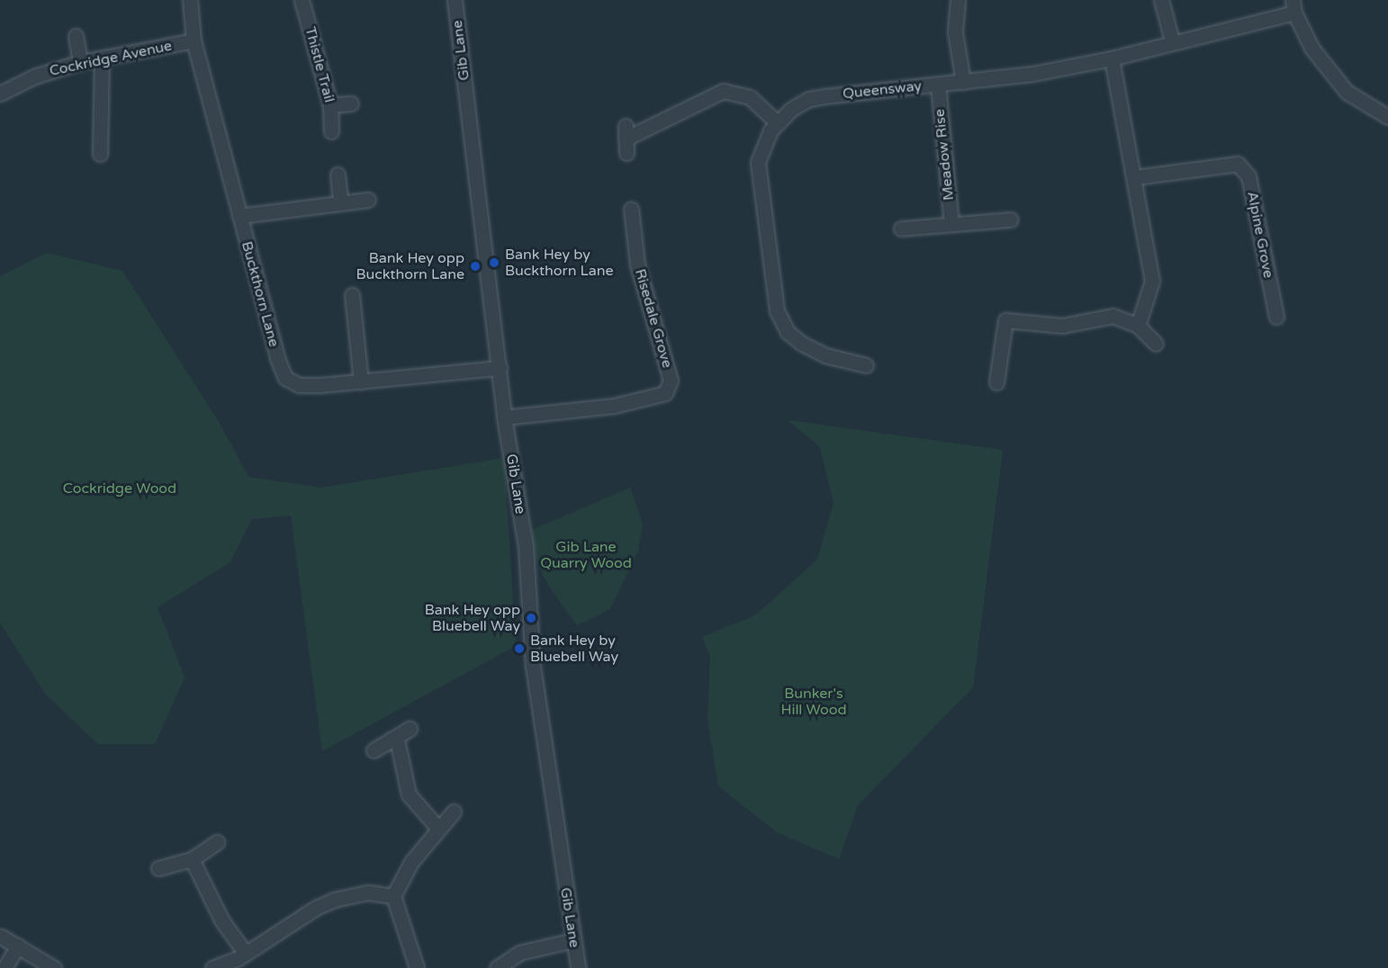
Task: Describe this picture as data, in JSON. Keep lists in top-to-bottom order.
{
  "streets": {
    "street": [
      "Gib Lane",
      "Cockridge Avenue",
      "Thistle Trail",
      "Queensway",
      "Meadow Rise",
      "Alpine Grove",
      "Buckthorn Lane",
      "Risedale Grove"
    ]
  },
  "crossings": [
    ["Gib Lane", "Buckthorn Lane"],
    ["Gib Lane", "Risedale Grove"],
    ["Cockridge Avenue", "Buckthorn Lane"],
    ["Queensway", "Meadow Rise"]
  ],
  "parks": ["Cockridge Wood", "Gib Lane Quarry Wood", "Bunker's Hill Wood"],
  "places": [
    "Bank Hey by Buckthorn Lane",
    "Bank Hey opp Buckthorn Lane",
    "Bank Hey opp Bluebell Way",
    "Bank Hey by Bluebell Way"
  ]
}
